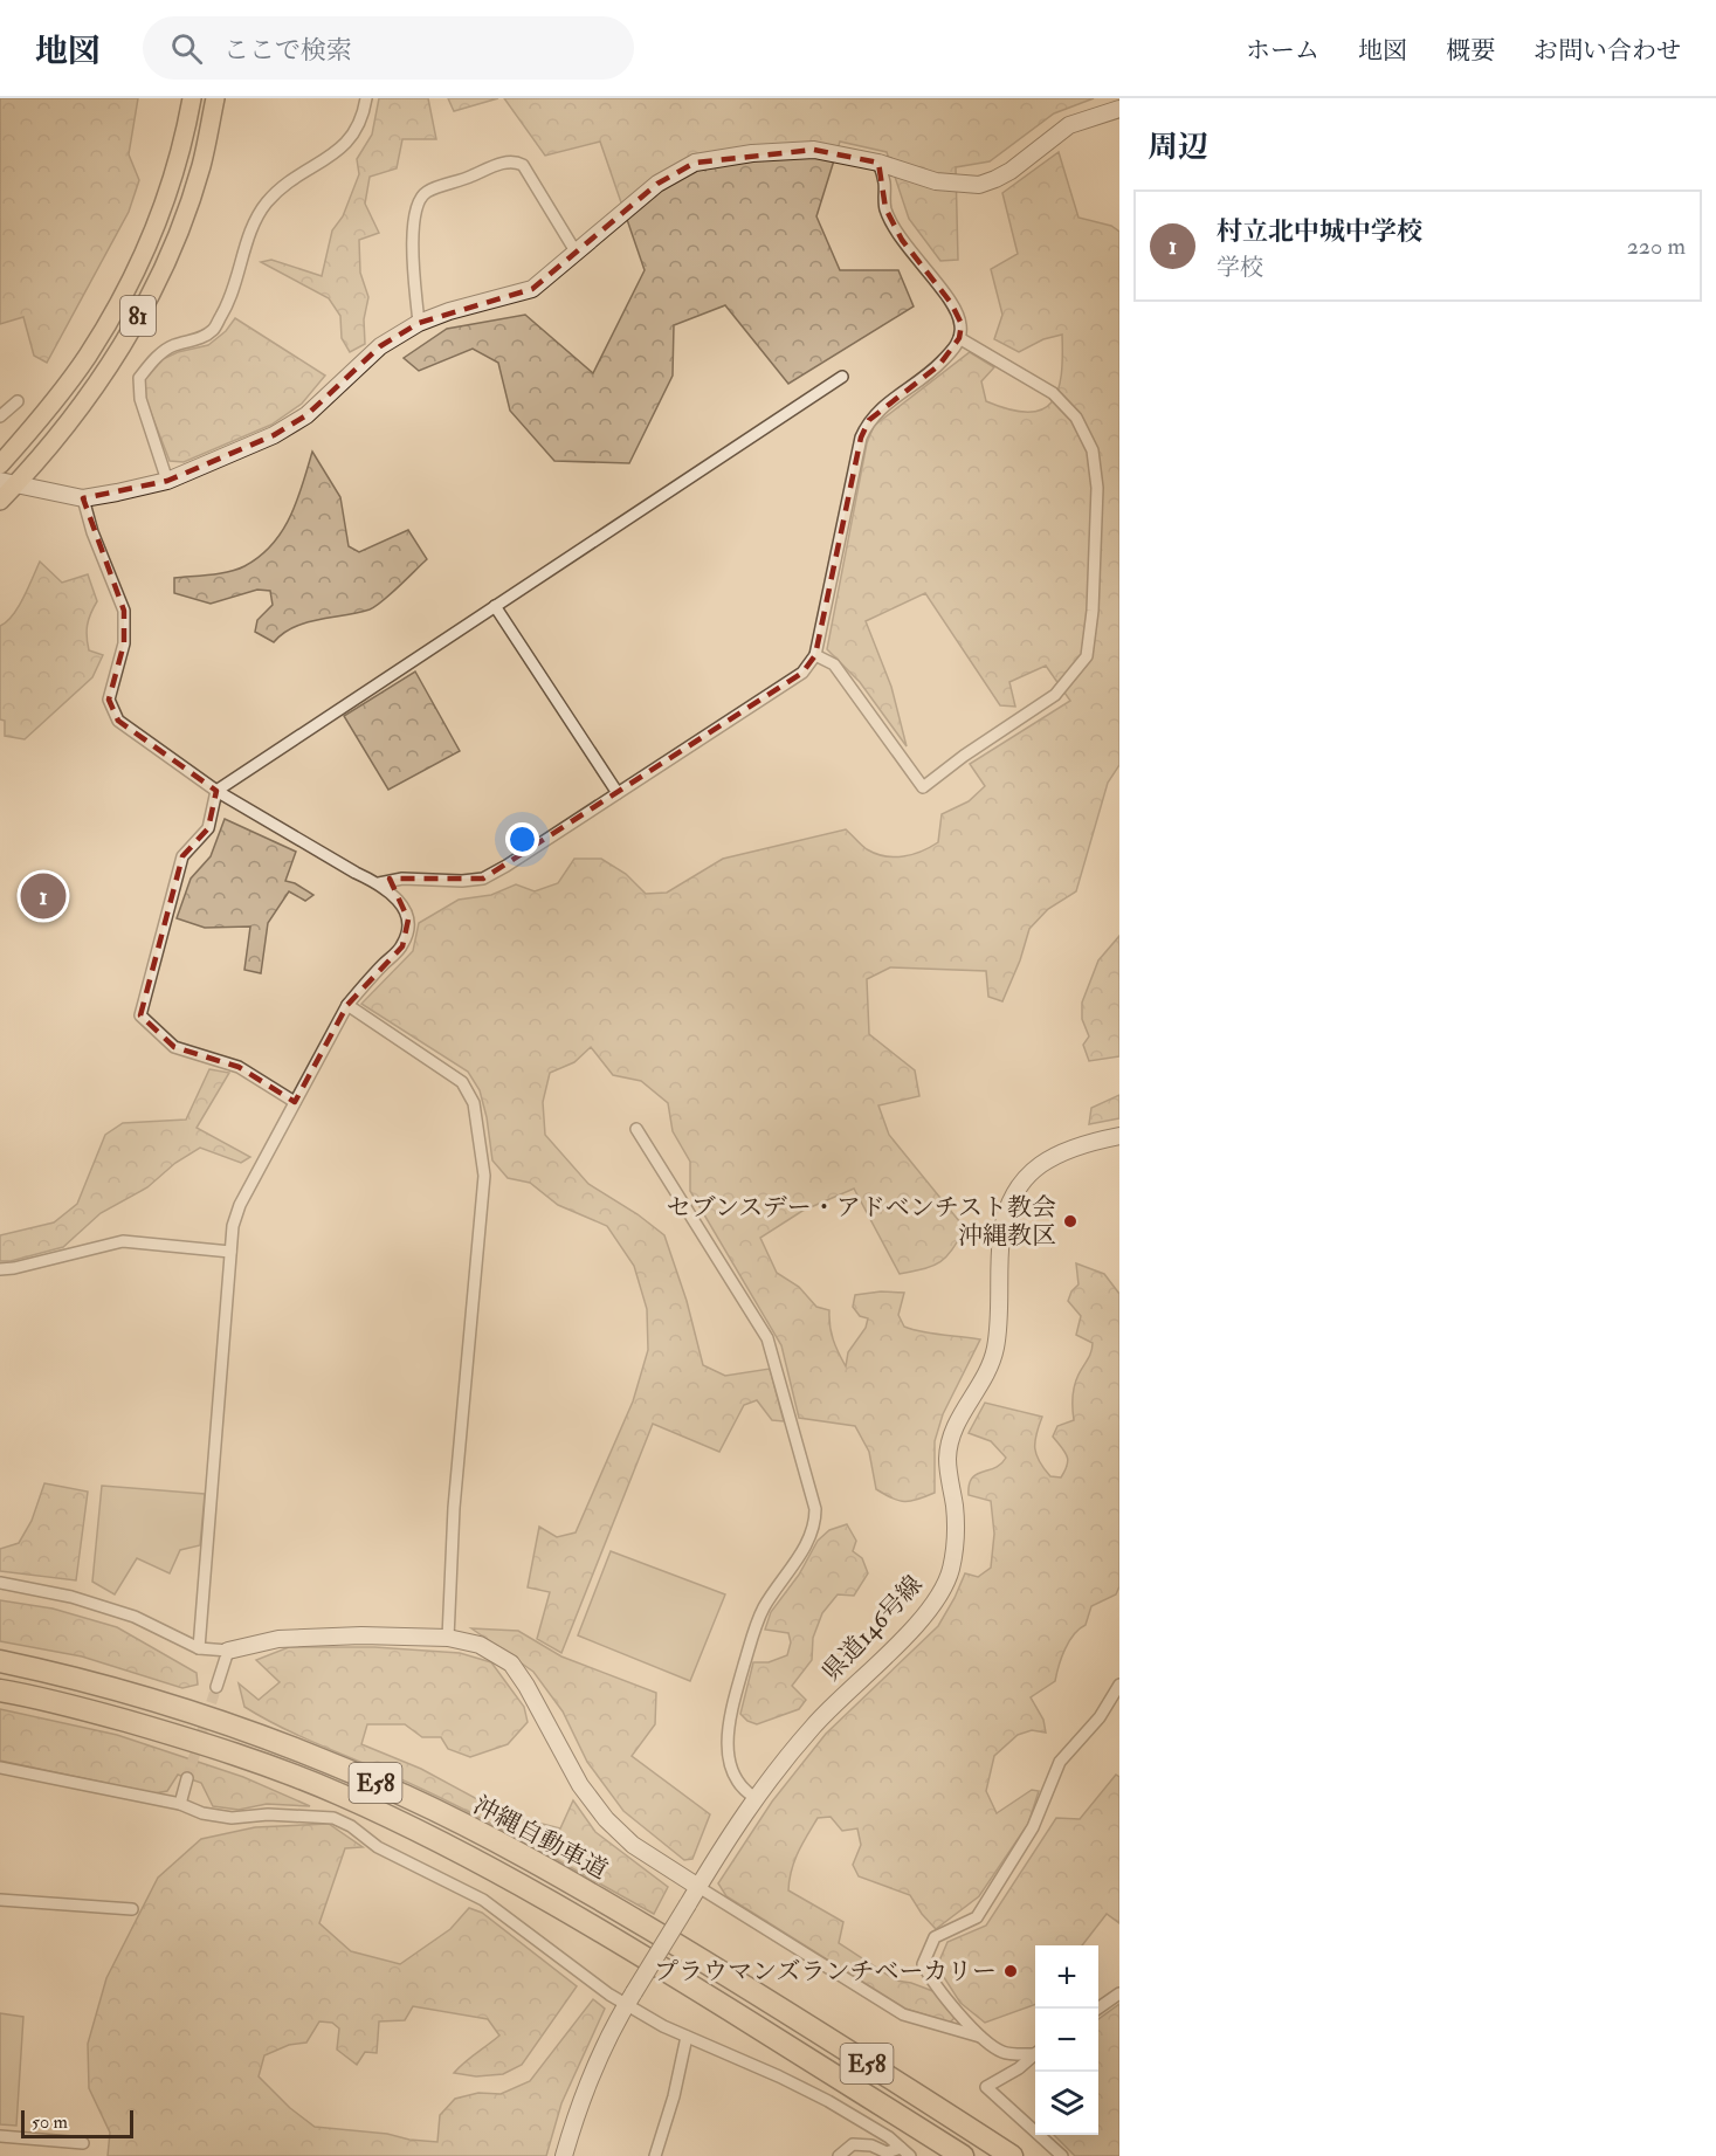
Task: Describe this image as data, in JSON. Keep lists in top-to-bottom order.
{
  "streets": {
    "highway": ["E58", "沖縄自動車道"],
    "main road": ["81"],
    "street": ["県道146号線"]
  },
  "places": ["セブンスデー・アドベンチスト教会 沖縄教区", "プラウマンズランチベーカリー"],
  "scale_bar": "50 m",
  "page": {
    "header": "地図",
    "search": "ここで検索",
    "nav": [
      "ホーム",
      "地図",
      "概要",
      "お問い合わせ"
    ],
    "heading": "周辺",
    "list": [
      {
        "mark": "1",
        "name": "村立北中城中学校",
        "note": "学校",
        "value": "220 m"
      }
    ],
    "pins": "1",
    "map_buttons": ["+", "−"],
    "scale": "50 m"
  }
}
